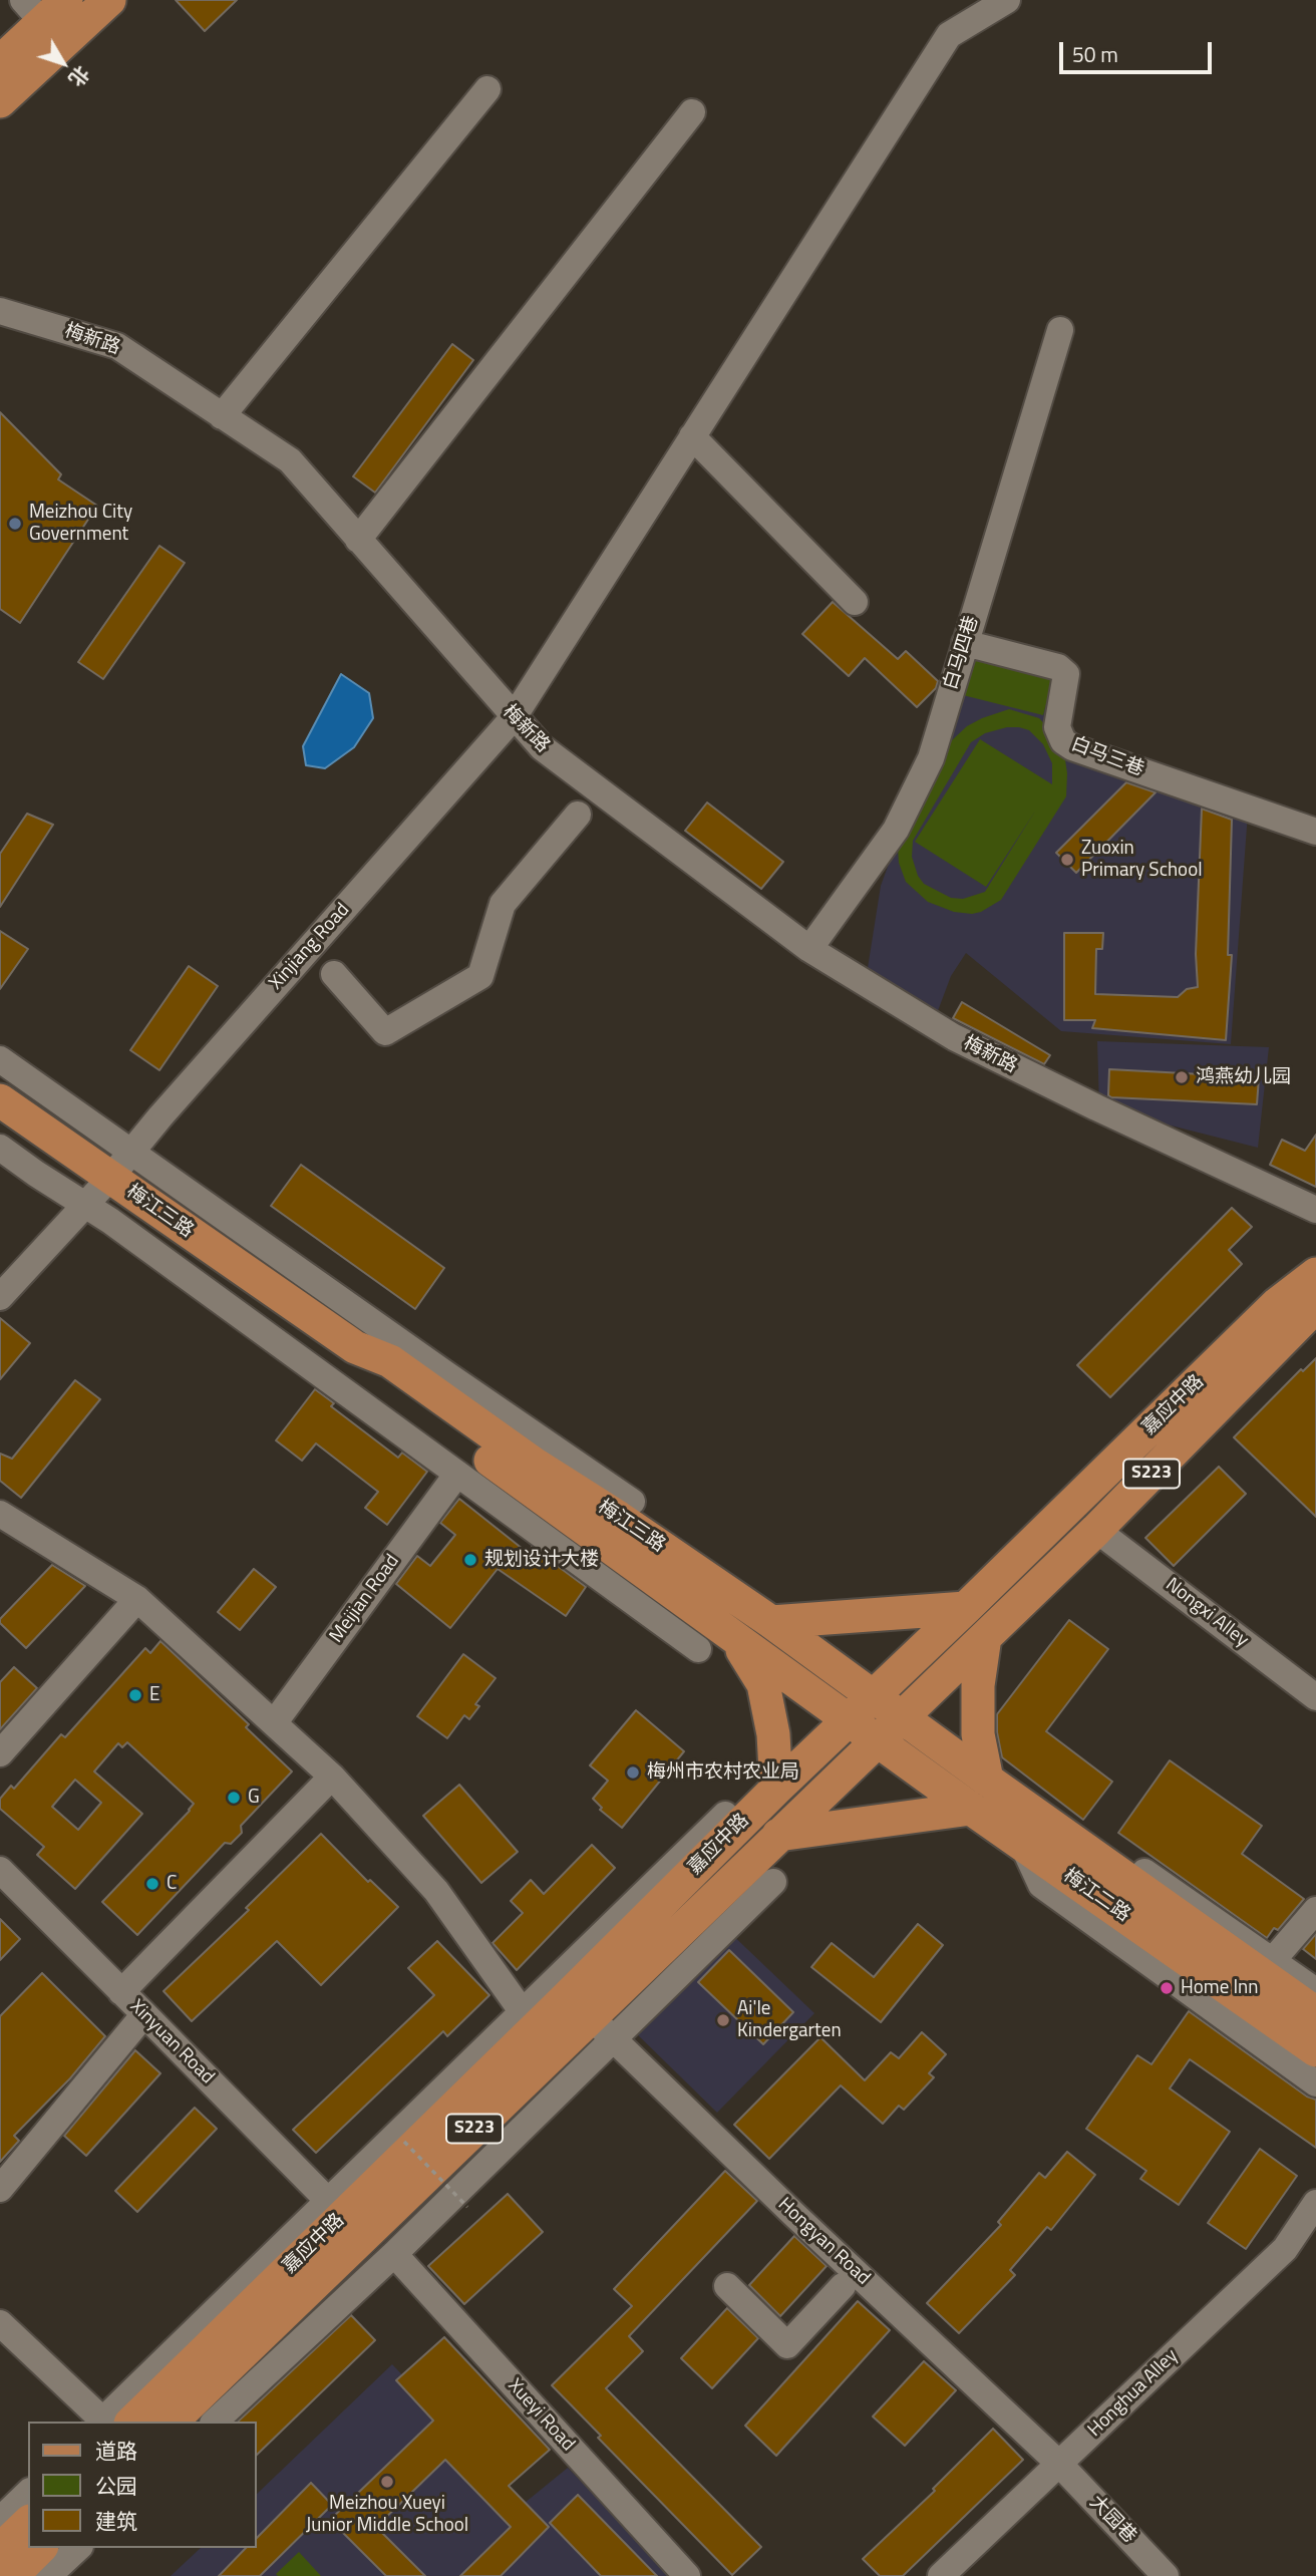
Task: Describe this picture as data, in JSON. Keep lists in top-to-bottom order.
{
  "streets": {
    "main road": [
      "梅江三路",
      "嘉应中路",
      "S223",
      "梅江二路"
    ],
    "street": [
      "梅新路",
      "白马四巷",
      "白马三巷",
      "Xinjiang Road",
      "Meijian Road",
      "Nongxi Alley",
      "Xinyuan Road",
      "Hongyan Road",
      "Honghua Alley",
      "Xueyi Road",
      "大园巷"
    ]
  },
  "crossings": [
    ["梅新路", "白马四巷"],
    ["梅新路", "Xinjiang Road"],
    ["白马四巷", "白马三巷"],
    ["Xinjiang Road", "梅江三路"],
    ["梅江三路", "嘉应中路"],
    ["梅江三路", "梅江二路"],
    ["嘉应中路", "Nongxi Alley"],
    ["嘉应中路", "梅江二路"],
    ["嘉应中路", "Xinyuan Road"],
    ["嘉应中路", "Hongyan Road"],
    ["Hongyan Road", "Honghua Alley"],
    ["Hongyan Road", "大园巷"],
    ["Honghua Alley", "大园巷"]
  ],
  "places": [
    "Meizhou City Government",
    "Zuoxin Primary School",
    "鸿燕幼儿园",
    "规划设计大楼",
    "E",
    "梅州市农村农业局",
    "G",
    "C",
    "Home Inn",
    "Ai'le Kindergarten",
    "Meizhou Xueyi Junior Middle School"
  ],
  "legend": ["道路", "公园", "建筑"],
  "scale_bar": "50 m",
  "north": "bottom right"
}
